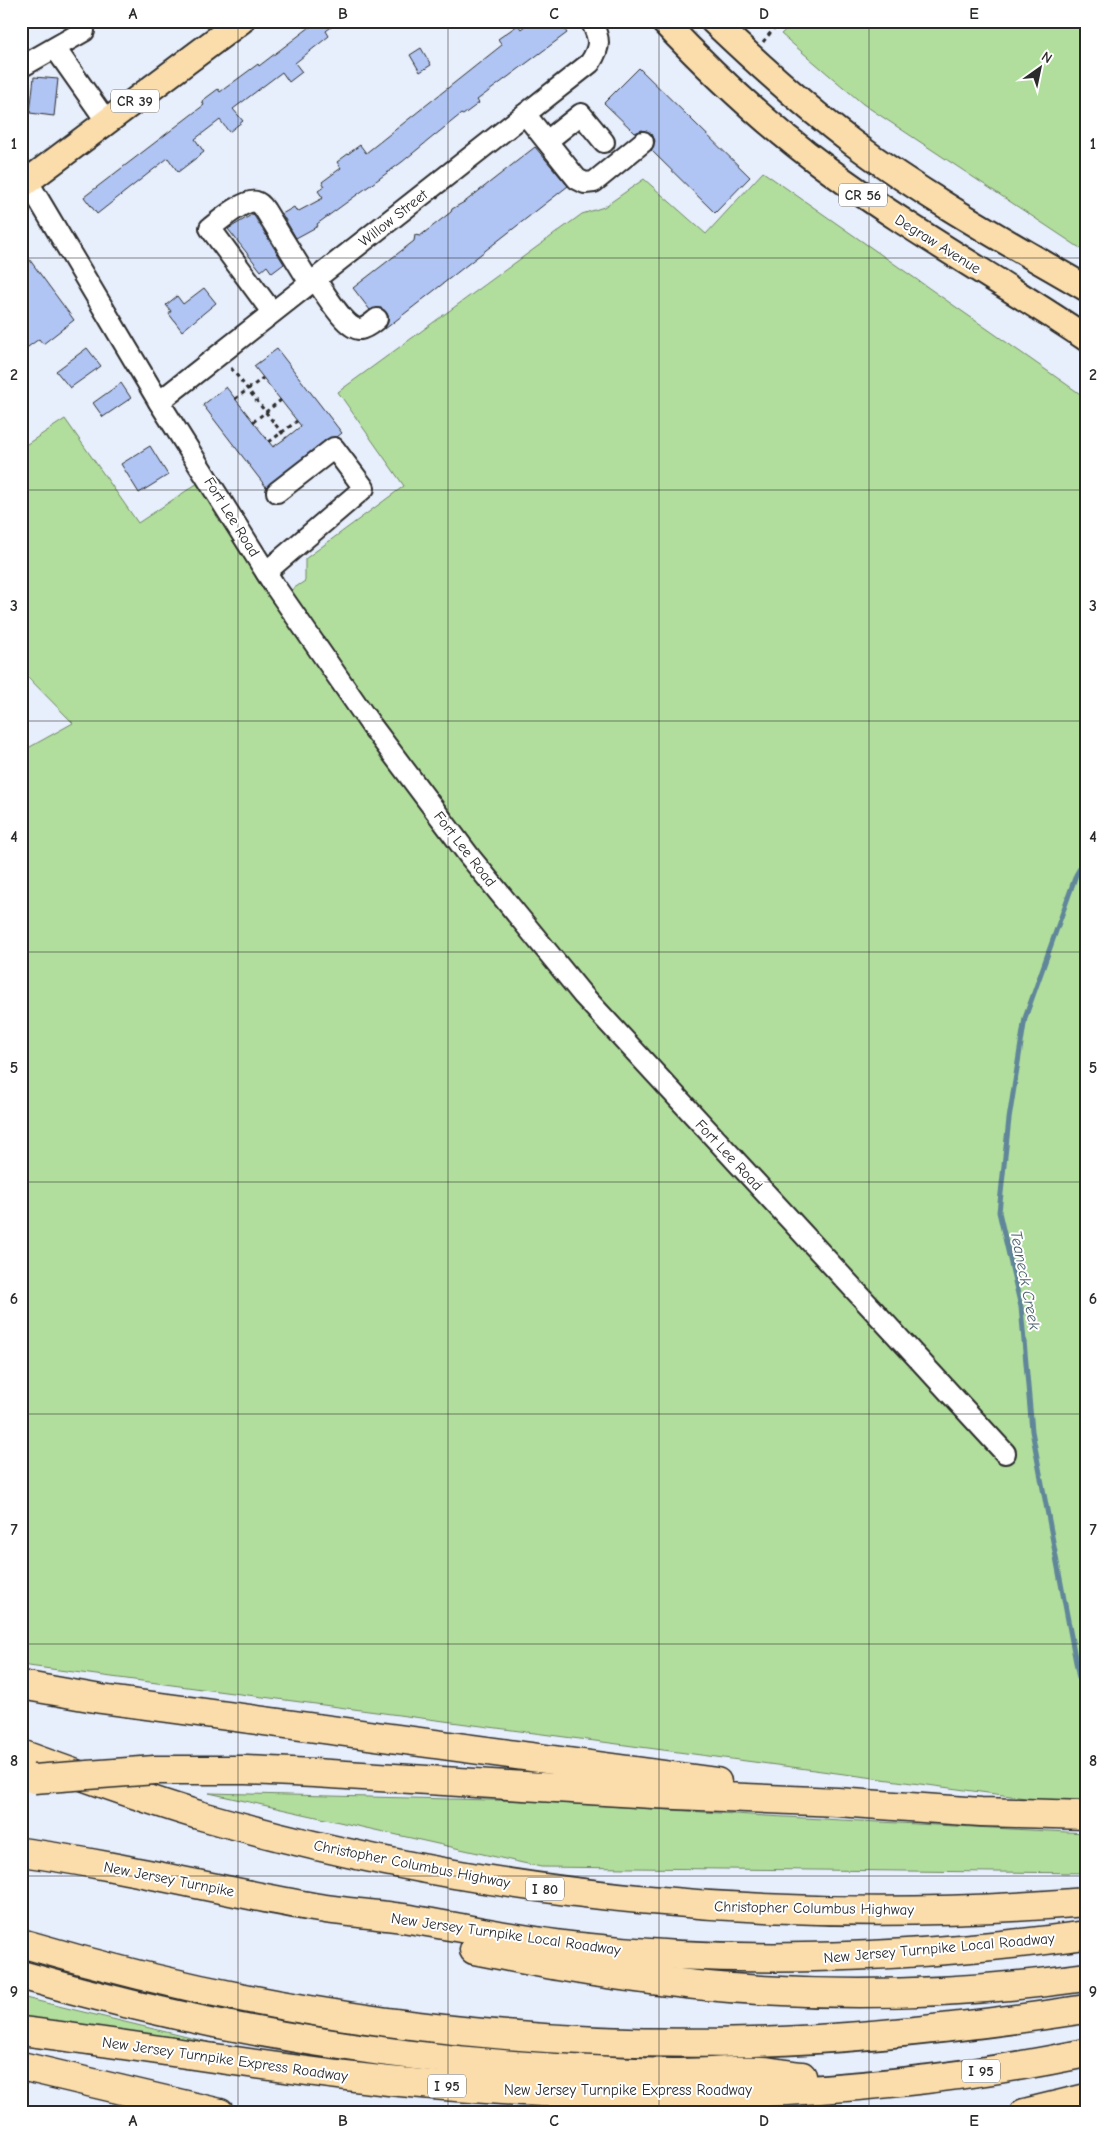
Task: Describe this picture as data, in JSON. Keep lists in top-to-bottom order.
{
  "streets": {
    "highway": [
      "Christopher Columbus Highway",
      "New Jersey Turnpike",
      "I 80",
      "New Jersey Turnpike Local Roadway",
      "New Jersey Turnpike Express Roadway",
      "I 95"
    ],
    "main road": ["CR 39", "CR 56", "Degraw Avenue"],
    "street": ["Willow Street", "Fort Lee Road"]
  },
  "crossings": [
    ["CR 39", "Fort Lee Road"],
    ["Willow Street", "Fort Lee Road"],
    ["New Jersey Turnpike", "New Jersey Turnpike Local Roadway"]
  ],
  "water": ["Teaneck Creek"],
  "north": "top right",
  "grid": {
    "columns": [
      "A",
      "B",
      "C",
      "D",
      "E"
    ],
    "rows": [
      "1",
      "2",
      "3",
      "4",
      "5",
      "6",
      "7",
      "8",
      "9"
    ]
  }
}
